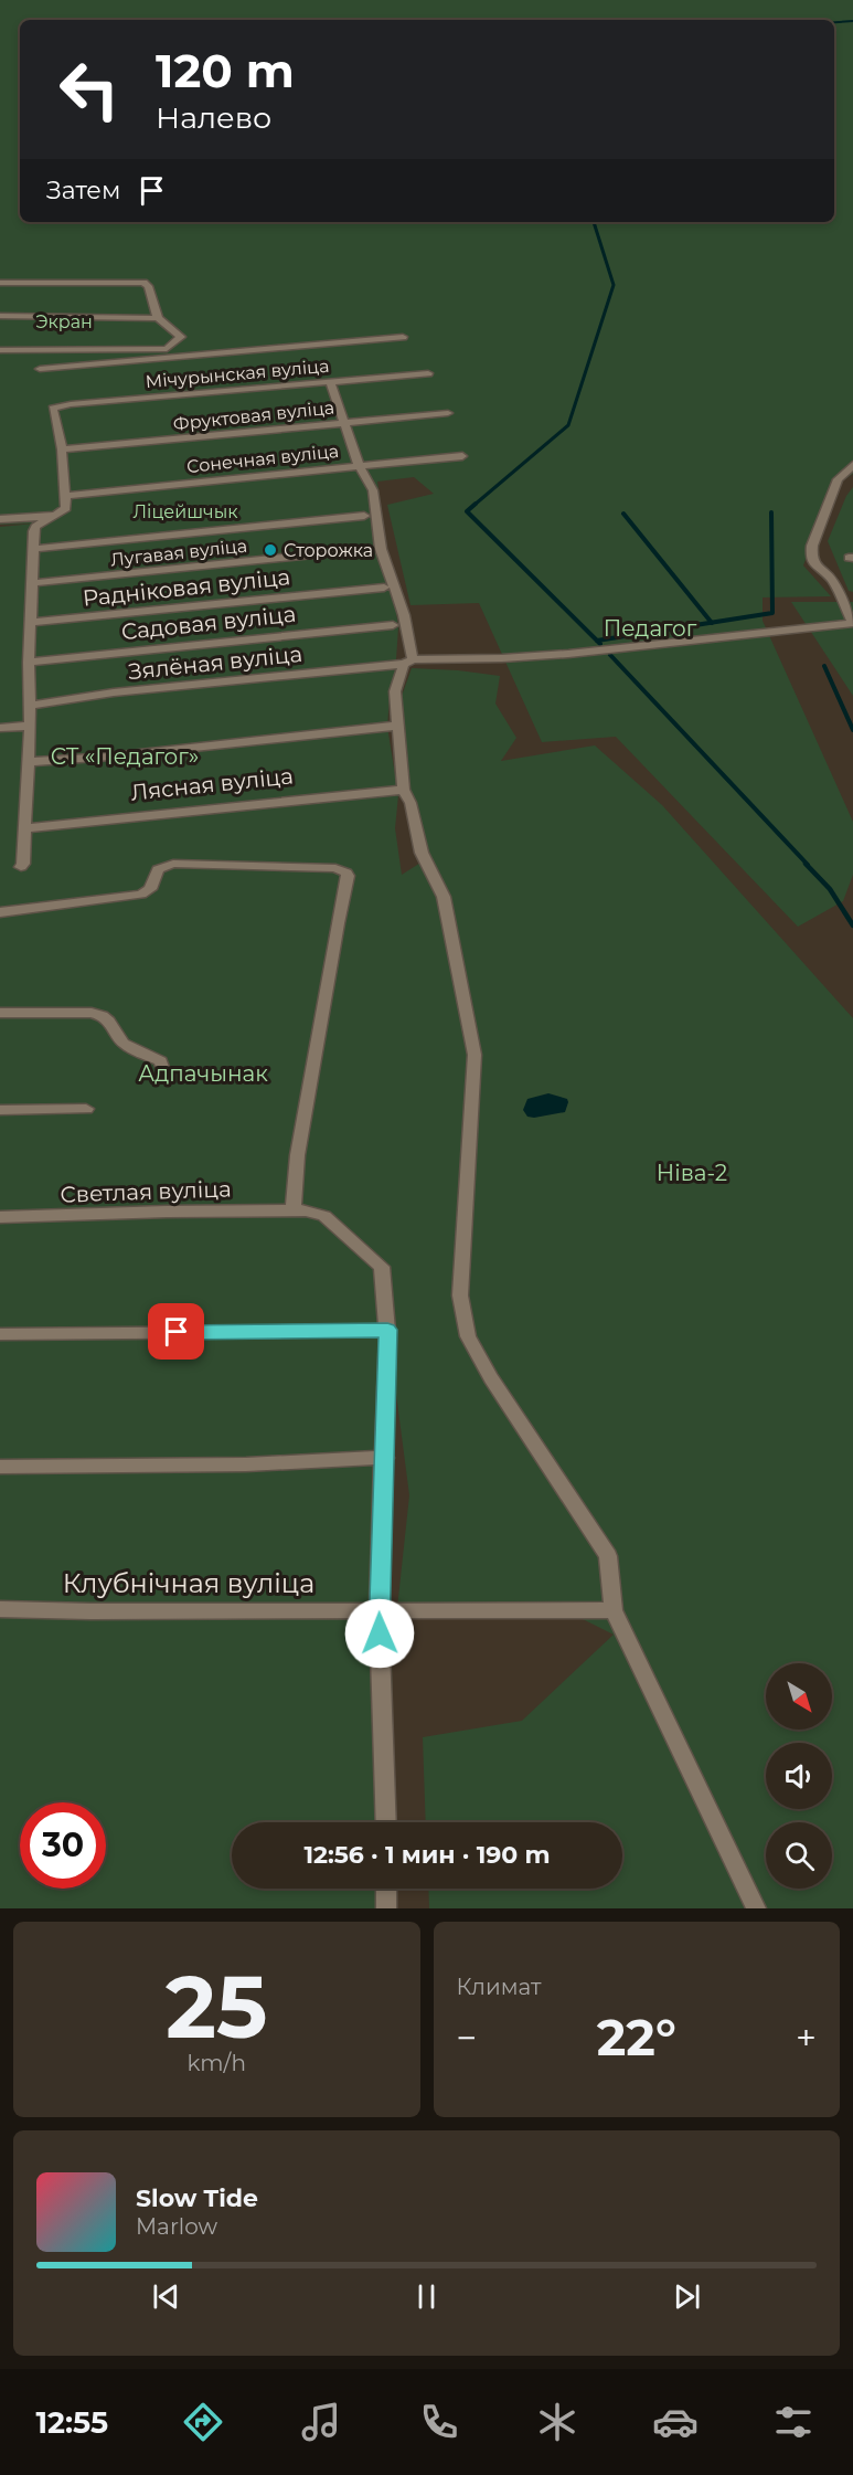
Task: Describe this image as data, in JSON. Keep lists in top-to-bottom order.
{
  "streets": {
    "street": [
      "Мічурынская вуліца",
      "Фруктовая вуліца",
      "Сонечная вуліца",
      "Лугавая вуліца",
      "Радніковая вуліца",
      "Садовая вуліца",
      "Зялёная вуліца",
      "Лясная вуліца",
      "Светлая вуліца",
      "Клубнічная вуліца"
    ]
  },
  "crossings": [
    ["Мічурынская вуліца", "Фруктовая вуліца"],
    ["Светлая вуліца", "Клубнічная вуліца"]
  ],
  "parks": [
    "Экран",
    "Ліцейшчык",
    "Педагог",
    "СТ «Педагог»",
    "Адпачынак",
    "Ніва-2"
  ],
  "places": ["Сторожка"],
  "north": "bottom right",
  "page": {
    "turn": ["120 m", "Налево"],
    "then": "Затем",
    "limit": "30",
    "trip": "12:56 · 1 мин · 190 m",
    "tile": [
      ["25", "km/h"],
      "Климат"
    ],
    "heat": ["−", "22°", "+"],
    "song": ["Slow Tide", "Marlow"],
    "tabs": "12:55"
  }
}
